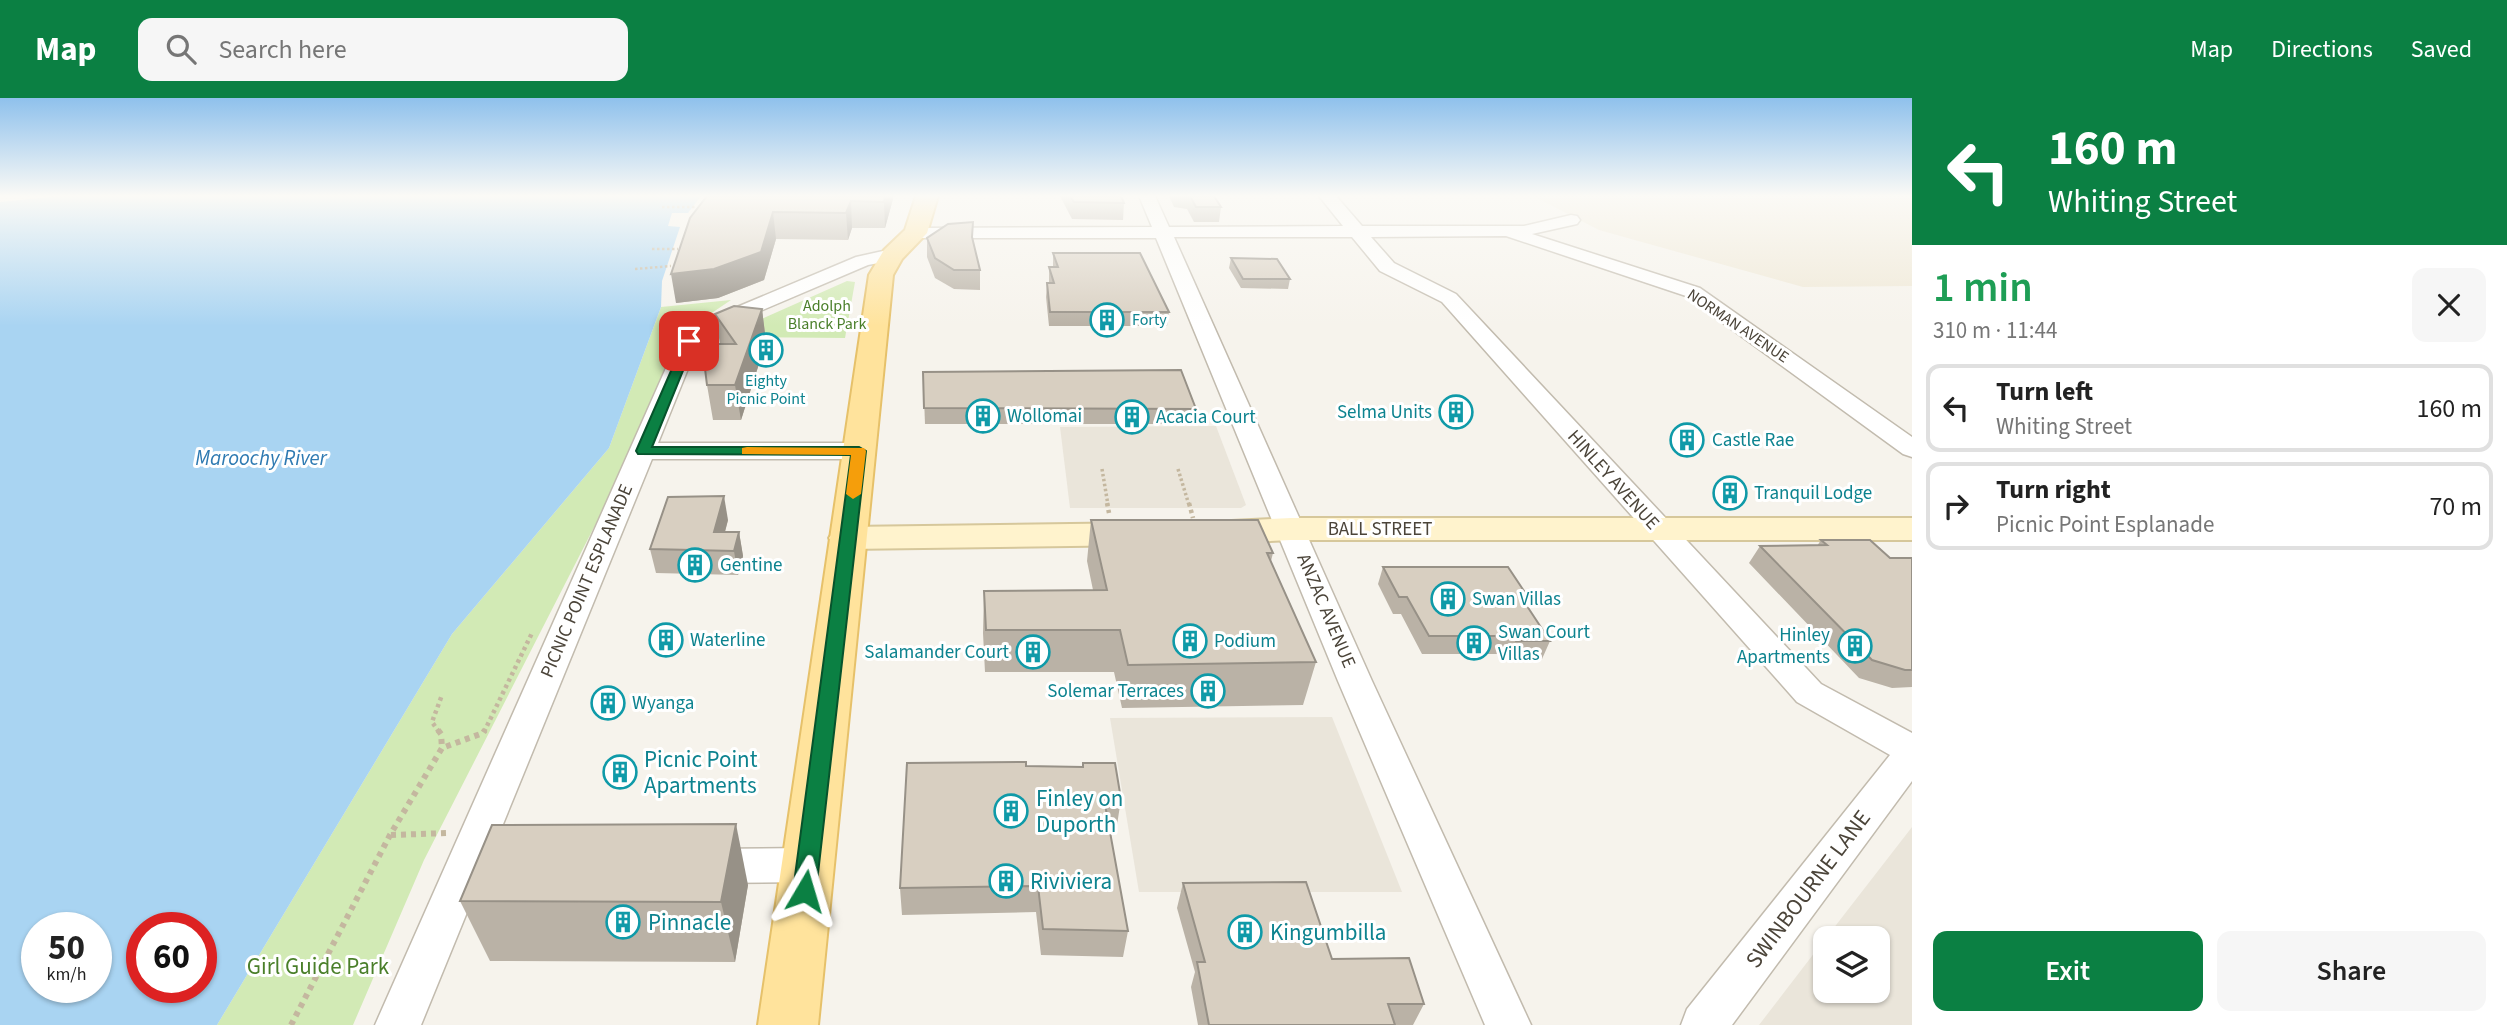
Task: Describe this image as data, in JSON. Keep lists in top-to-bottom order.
{
  "streets": {
    "main road": ["BALL STREET"],
    "street": [
      "NORMAN AVENUE",
      "HINLEY AVENUE",
      "PICNIC POINT ESPLANADE",
      "ANZAC AVENUE",
      "SWINBOURNE LANE"
    ]
  },
  "crossings": [
    ["HINLEY AVENUE", "BALL STREET"],
    ["HINLEY AVENUE", "SWINBOURNE LANE"],
    ["BALL STREET", "ANZAC AVENUE"]
  ],
  "water": ["Maroochy River"],
  "parks": ["Adolph Blanck Park", "Girl Guide Park"],
  "places": {
    "building": [
      "Forty",
      "Eighty Picnic Point",
      "Selma Units",
      "Wollomai",
      "Acacia Court",
      "Castle Rae",
      "Tranquil Lodge",
      "Gentine",
      "Swan Villas",
      "Waterline",
      "Podium",
      "Swan Court Villas",
      "Hinley Apartments",
      "Salamander Court",
      "Solemar Terraces",
      "Wyanga",
      "Picnic Point Apartments",
      "Finley on Duporth",
      "Riviviera",
      "Pinnacle",
      "Kingumbilla"
    ]
  },
  "page": {
    "header": "Map",
    "search": "Search here",
    "nav": ["Map", "Directions", "Saved"],
    "turn": ["160 m", "Whiting Street"],
    "heading": ["1 min", "310 m · 11:44"],
    "list": [
      {
        "name": "Turn left",
        "note": "Whiting Street",
        "value": "160 m"
      },
      {
        "name": "Turn right",
        "note": "Picnic Point Esplanade",
        "value": "70 m"
      }
    ],
    "speed": "50 km/h",
    "limit": "60",
    "buttons": ["Exit", "Share"]
  }
}
